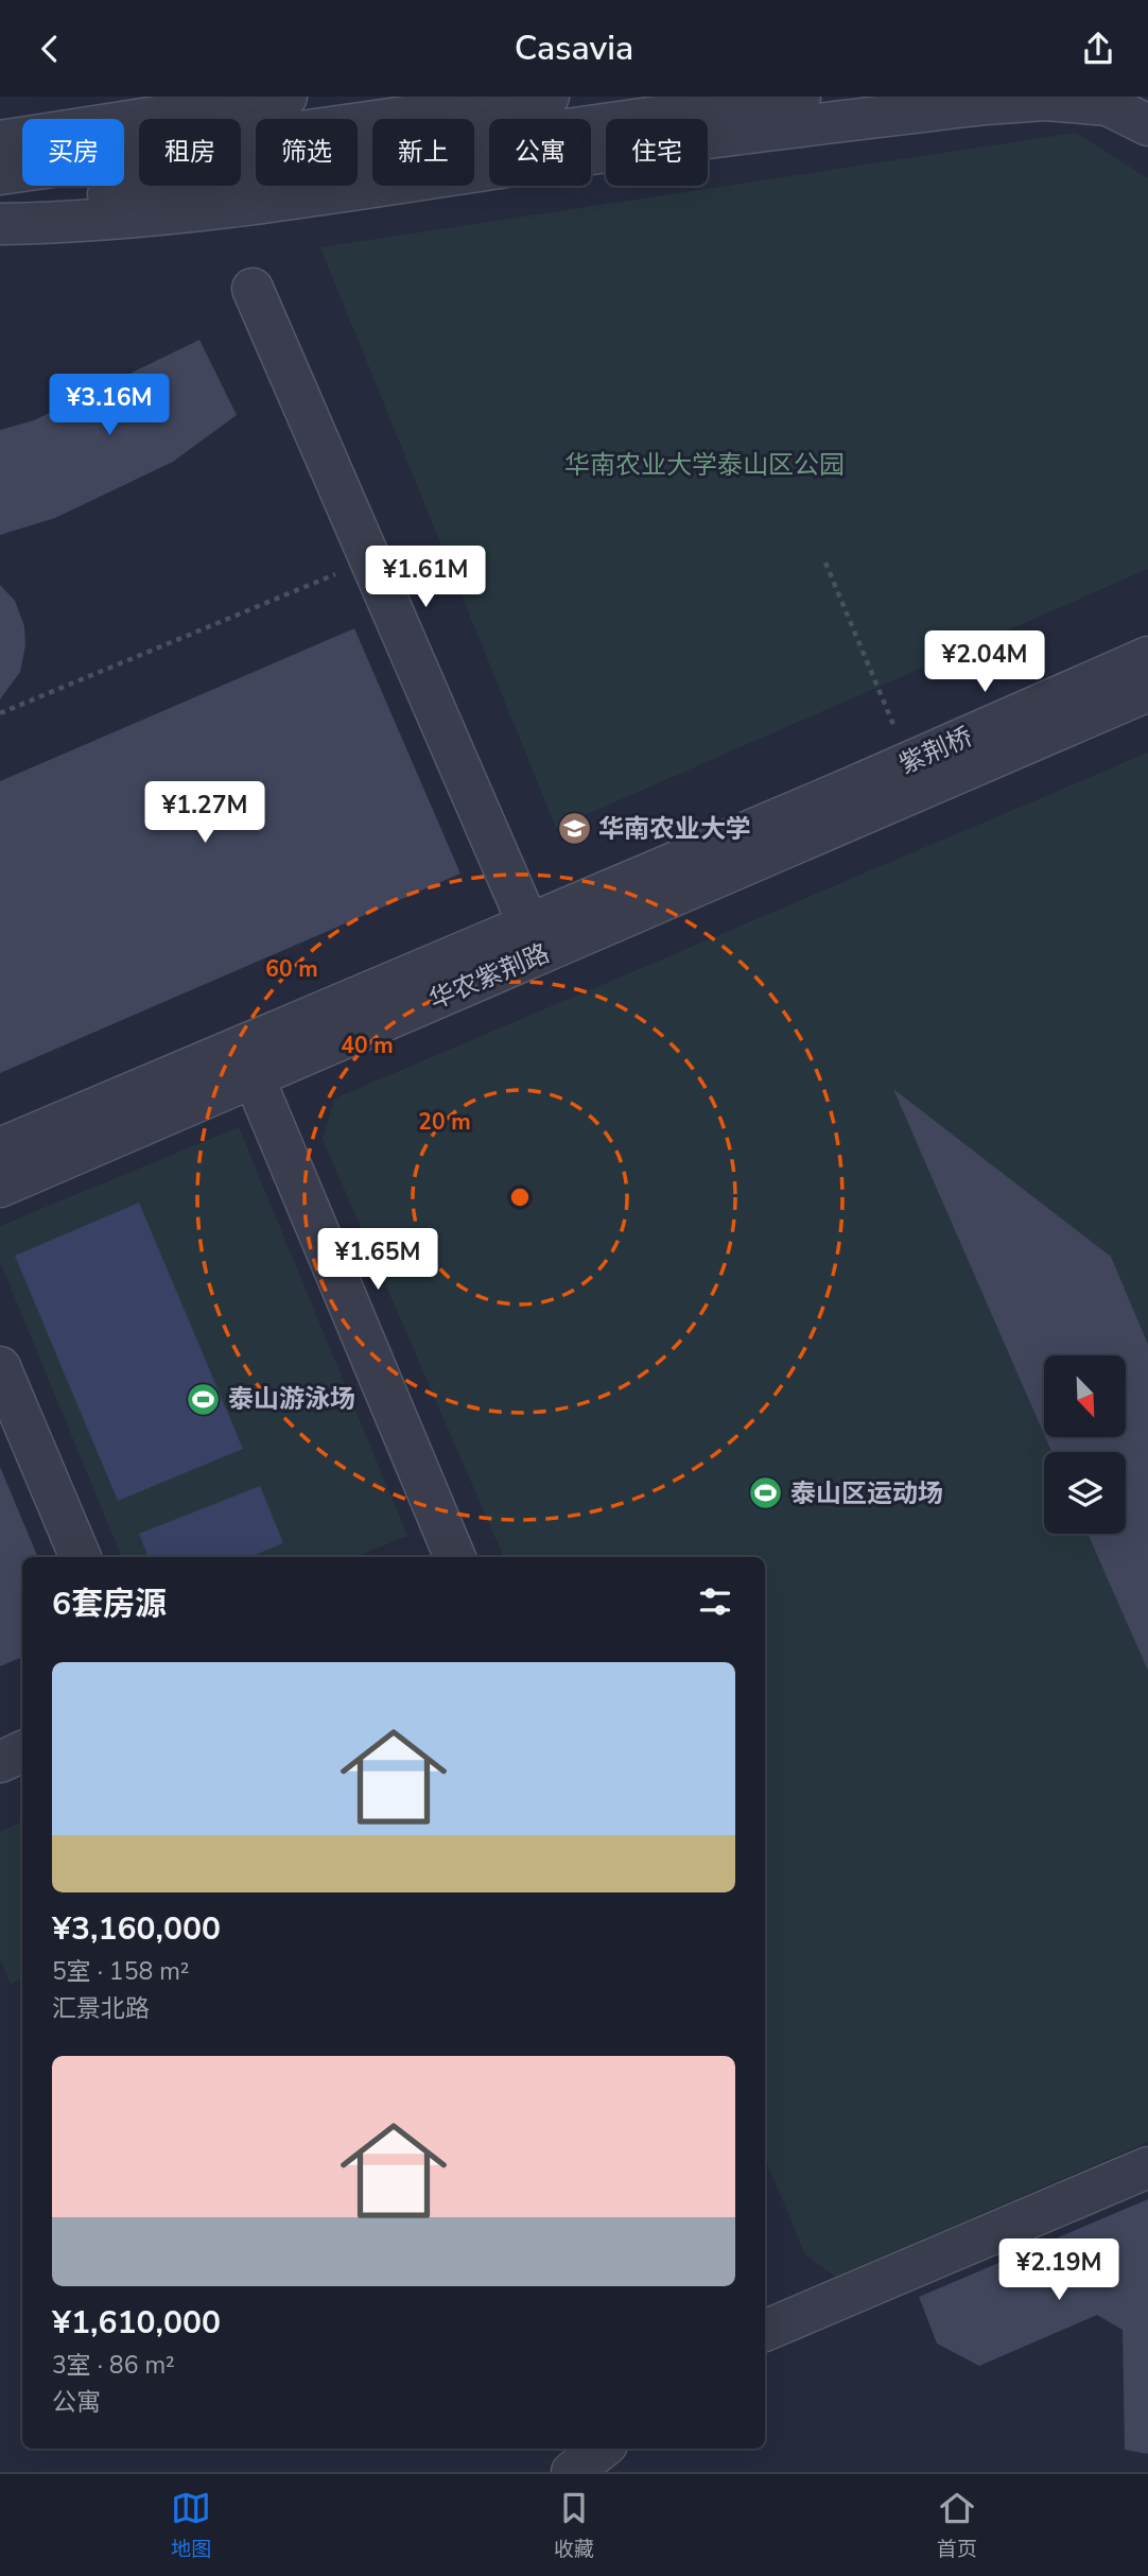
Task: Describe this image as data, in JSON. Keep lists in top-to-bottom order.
{
  "streets": {
    "street": ["紫荆桥", "华农紫荆路"]
  },
  "crossings": [
    ["紫荆桥", "华农紫荆路"]
  ],
  "parks": ["华南农业大学泰山区公园"],
  "places": {
    "school or university": ["华南农业大学"],
    "sports": ["泰山游泳场", "泰山区运动场"]
  },
  "north": "bottom right",
  "page": {
    "header": "Casavia",
    "chip": [
      "买房",
      "租房",
      "筛选",
      "新上",
      "公寓",
      "住宅"
    ],
    "price": [
      "¥3.16M",
      "¥1.61M",
      "¥2.04M",
      "¥1.27M",
      "¥1.65M",
      "¥2.19M"
    ],
    "heading": "6套房源",
    "list": [
      {
        "name": "¥3,160,000",
        "note": "5室 · 158 m² · 汇景北路"
      },
      {
        "name": "¥1,610,000",
        "note": "3室 · 86 m² · 公寓"
      }
    ],
    "tabs": ["地图", "收藏", "首页"]
  },
  "rings": ["60 m", "40 m", "20 m"]
}
